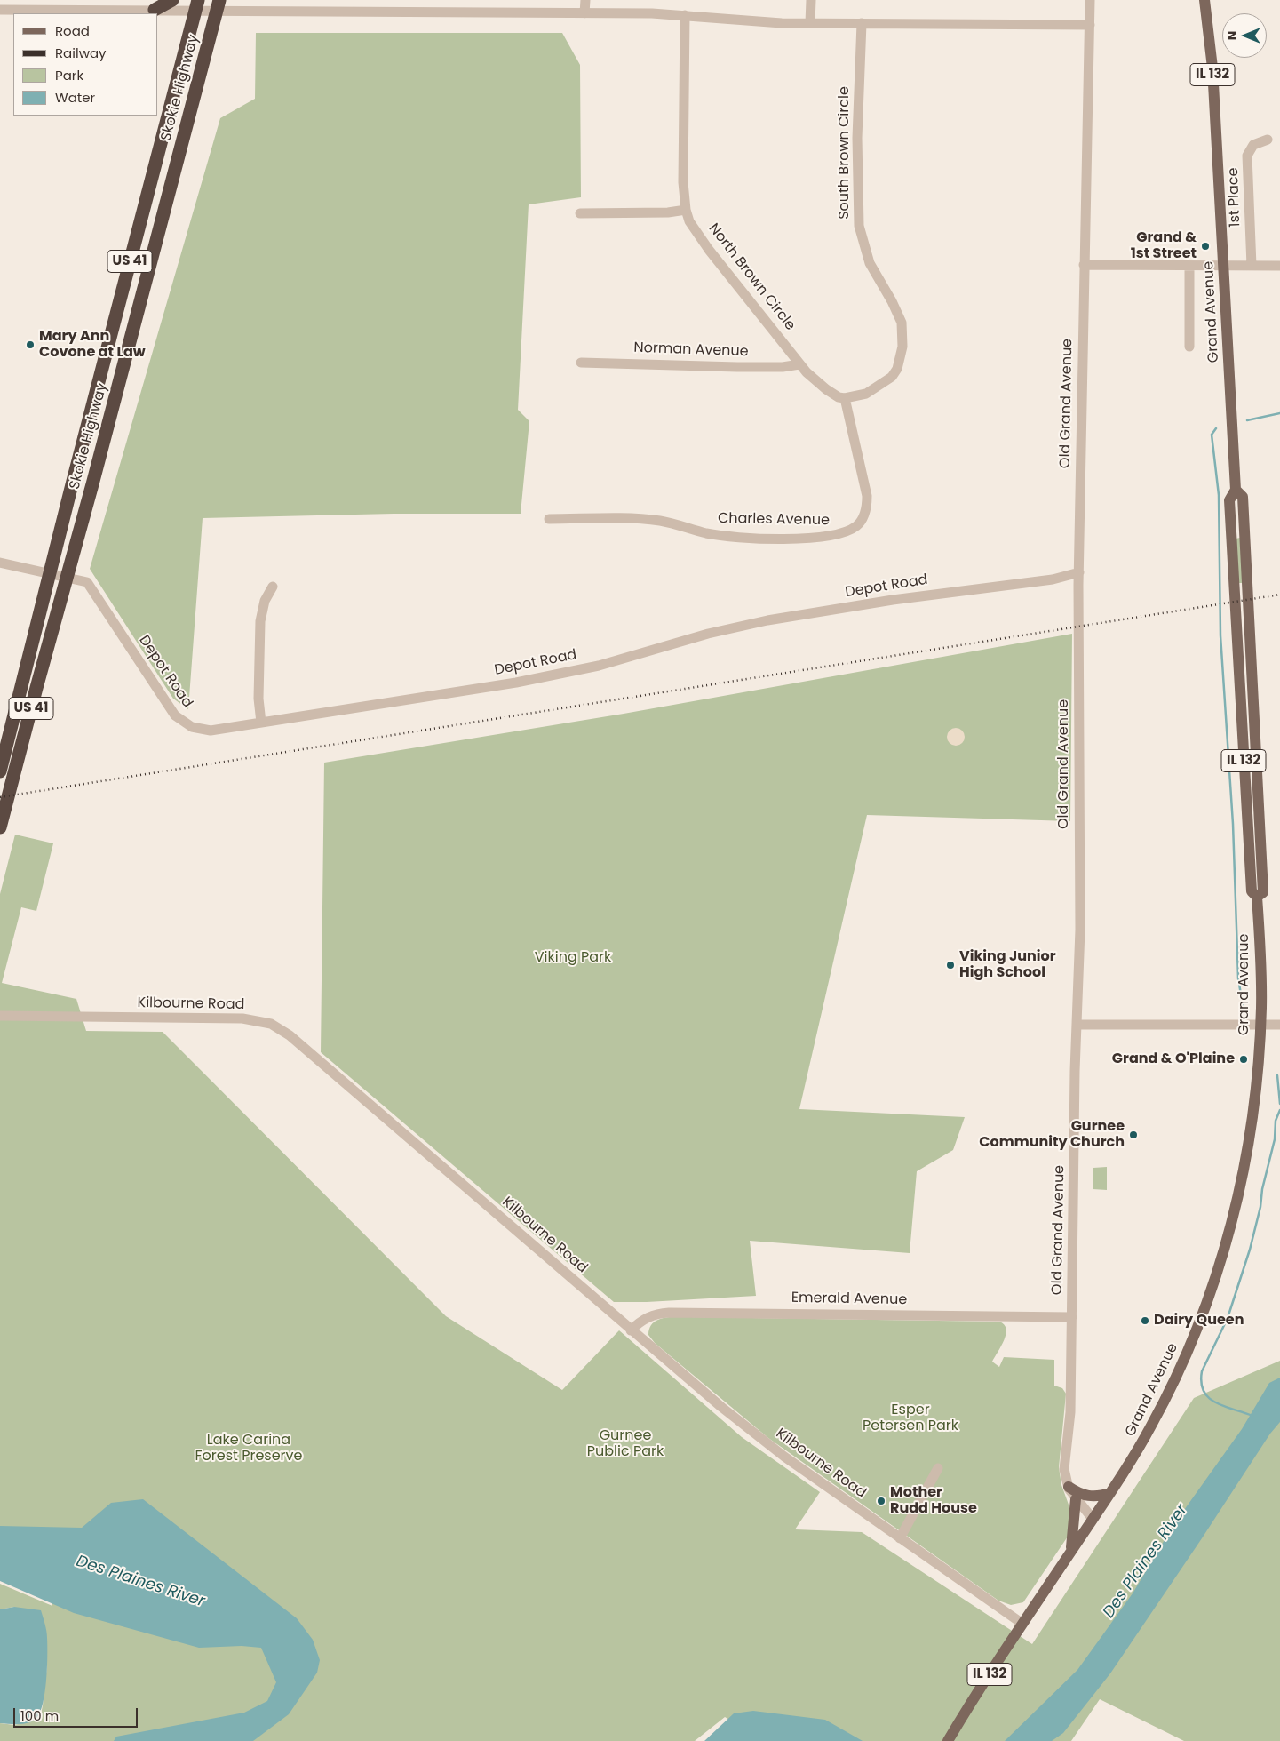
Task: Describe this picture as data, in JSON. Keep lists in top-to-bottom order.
{
  "streets": {
    "highway": ["Skokie Highway", "US 41"],
    "main road": ["IL 132", "Grand Avenue"],
    "street": [
      "South Brown Circle",
      "1st Place",
      "North Brown Circle",
      "Norman Avenue",
      "Old Grand Avenue",
      "Charles Avenue",
      "Depot Road",
      "Kilbourne Road",
      "Emerald Avenue"
    ]
  },
  "crossings": [
    ["Skokie Highway", "Depot Road"],
    ["South Brown Circle", "North Brown Circle"],
    ["South Brown Circle", "Charles Avenue"],
    ["North Brown Circle", "Norman Avenue"],
    ["North Brown Circle", "Charles Avenue"],
    ["Grand Avenue", "Old Grand Avenue"],
    ["Grand Avenue", "Kilbourne Road"],
    ["Old Grand Avenue", "Depot Road"],
    ["Old Grand Avenue", "Emerald Avenue"],
    ["Kilbourne Road", "Emerald Avenue"]
  ],
  "water": ["Des Plaines River"],
  "parks": [
    "Viking Park",
    "Esper Petersen Park",
    "Gurnee Public Park",
    "Lake Carina Forest Preserve"
  ],
  "places": [
    "Grand & 1st Street",
    "Mary Ann Covone at Law",
    "Viking Junior High School",
    "Grand & O'Plaine",
    "Gurnee Community Church",
    "Dairy Queen",
    "Mother Rudd House"
  ],
  "legend": [
    "Road",
    "Railway",
    "Park",
    "Water"
  ],
  "scale_bar": "100 m",
  "north": "left"
}
